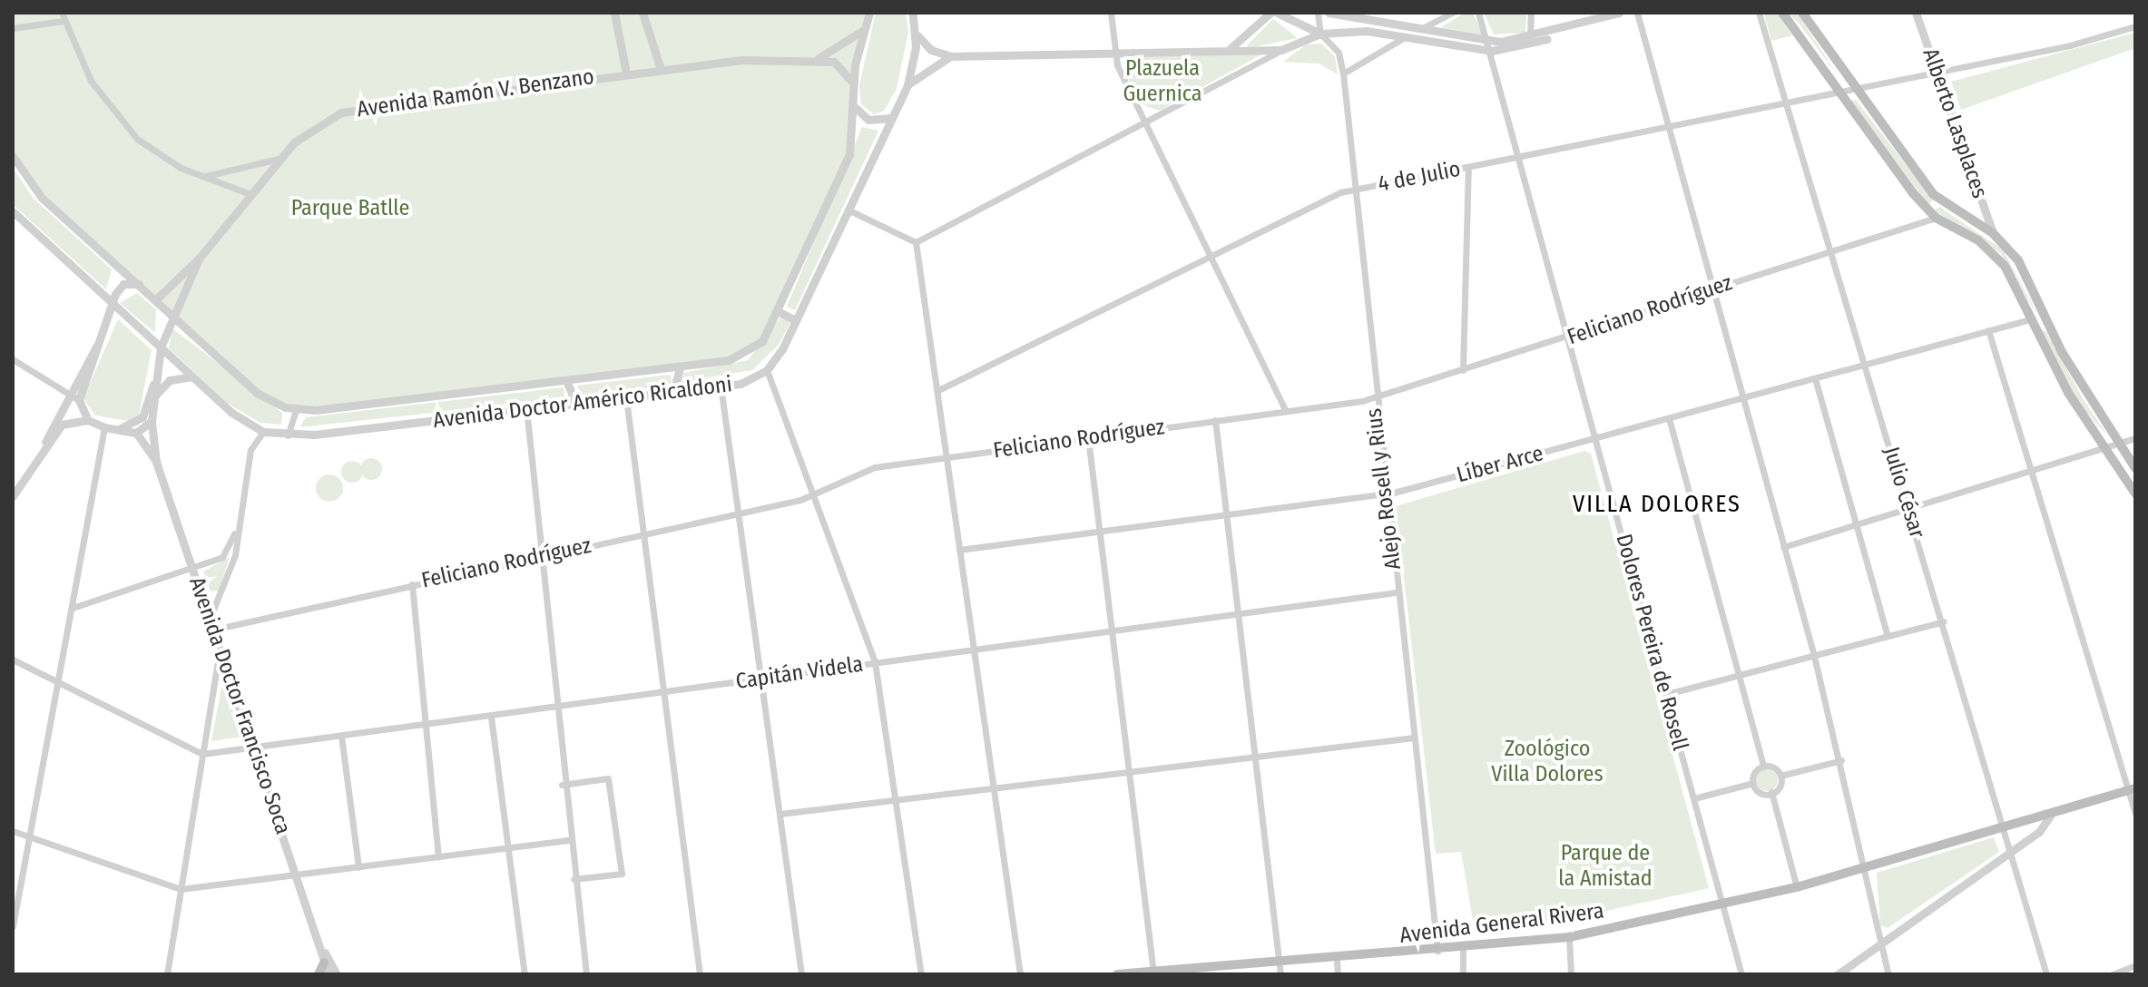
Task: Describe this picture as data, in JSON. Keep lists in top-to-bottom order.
{
  "streets": {
    "main road": ["Avenida General Rivera"],
    "street": [
      "Avenida Ramón V. Benzano",
      "Alberto Lasplaces",
      "4 de Julio",
      "Feliciano Rodríguez",
      "Avenida Doctor Américo Ricaldoni",
      "Líber Arce",
      "Alejo Rosell y Rius",
      "Julio César",
      "Dolores Pereira de Rosell",
      "Capitán Videla",
      "Avenida Doctor Francisco Soca"
    ]
  },
  "crossings": [
    ["Avenida Ramón V. Benzano", "Avenida Doctor Américo Ricaldoni"],
    ["Avenida Ramón V. Benzano", "Avenida Doctor Francisco Soca"],
    ["Alberto Lasplaces", "4 de Julio"],
    ["4 de Julio", "Alejo Rosell y Rius"],
    ["4 de Julio", "Julio César"],
    ["4 de Julio", "Dolores Pereira de Rosell"],
    ["Feliciano Rodríguez", "Alejo Rosell y Rius"],
    ["Feliciano Rodríguez", "Julio César"],
    ["Feliciano Rodríguez", "Dolores Pereira de Rosell"],
    ["Feliciano Rodríguez", "Avenida Doctor Francisco Soca"],
    ["Avenida Doctor Américo Ricaldoni", "Avenida Doctor Francisco Soca"],
    ["Líber Arce", "Alejo Rosell y Rius"],
    ["Líber Arce", "Julio César"],
    ["Líber Arce", "Dolores Pereira de Rosell"],
    ["Alejo Rosell y Rius", "Capitán Videla"],
    ["Alejo Rosell y Rius", "Avenida General Rivera"],
    ["Julio César", "Avenida General Rivera"],
    ["Dolores Pereira de Rosell", "Avenida General Rivera"],
    ["Capitán Videla", "Avenida Doctor Francisco Soca"]
  ],
  "districts": ["VILLA DOLORES"],
  "parks": [
    "Plazuela Guernica",
    "Parque Batlle",
    "Zoológico Villa Dolores",
    "Parque de la Amistad"
  ]
}
